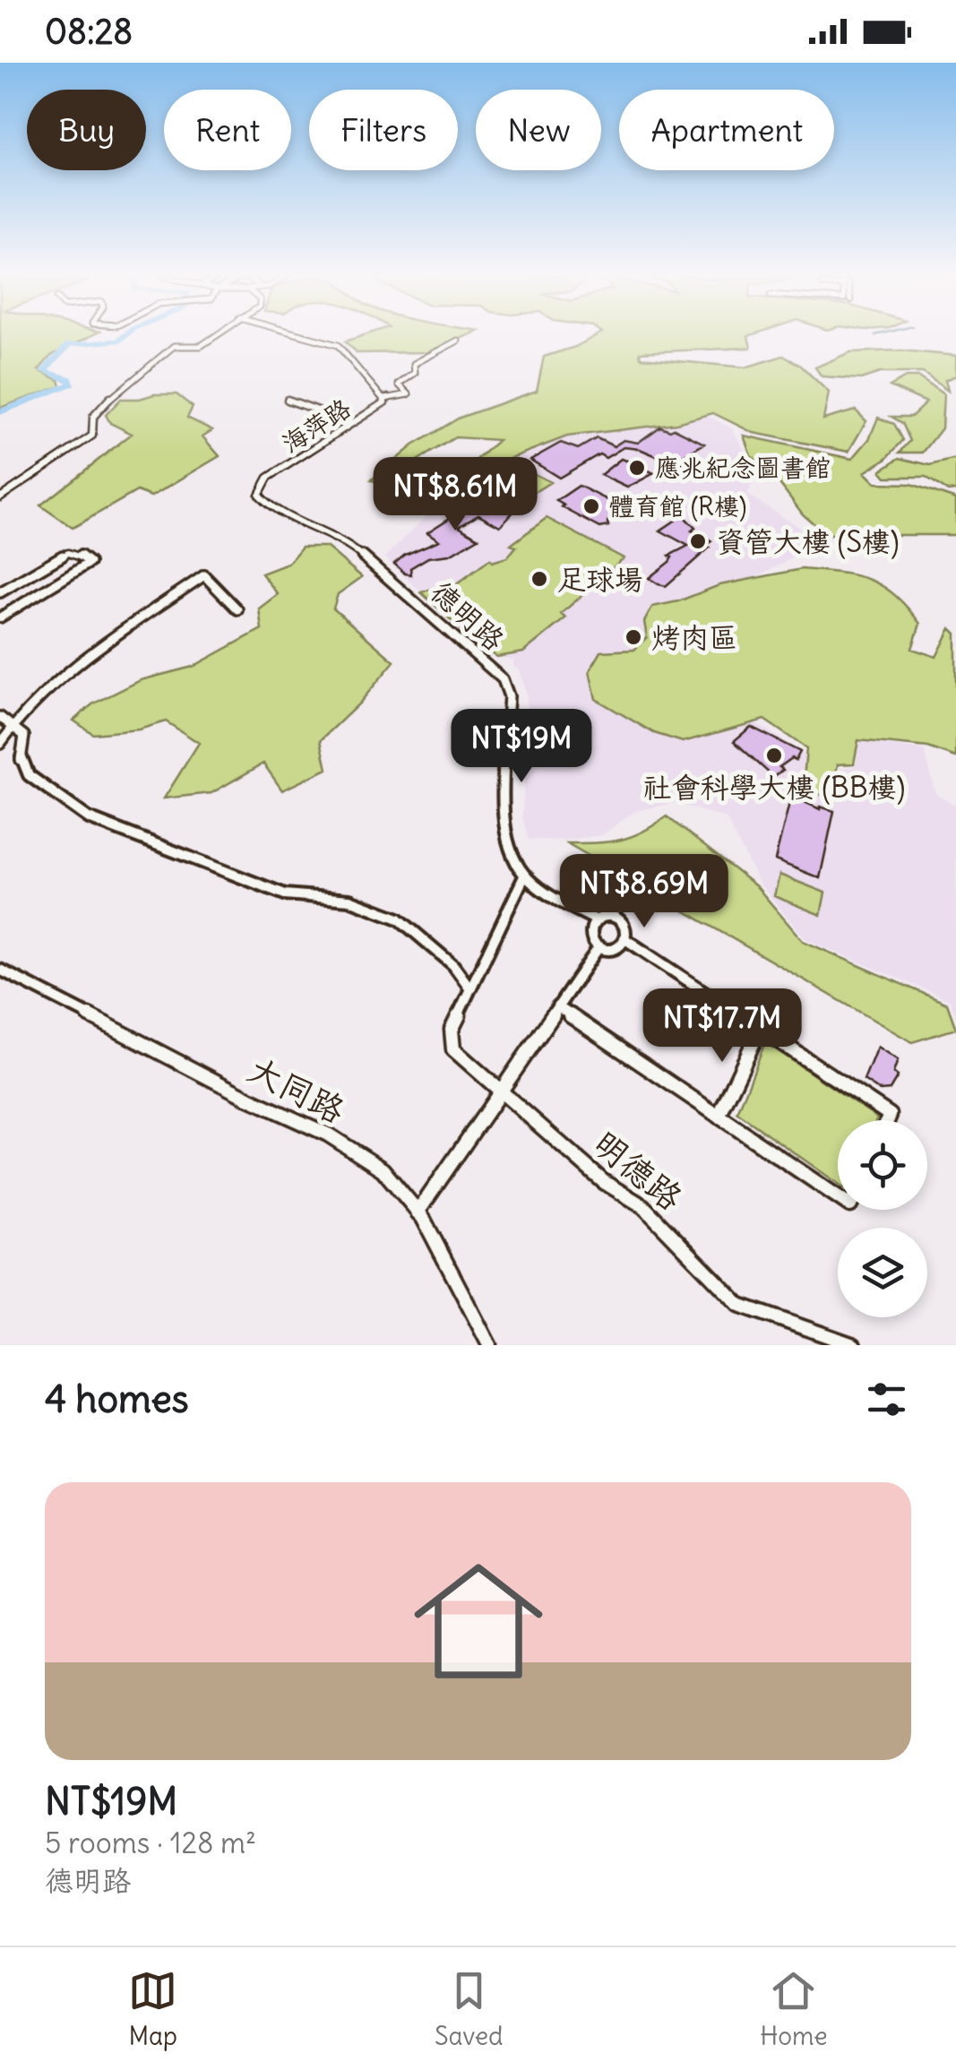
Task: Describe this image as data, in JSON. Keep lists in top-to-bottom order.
{
  "streets": {
    "street": [
      "海萍路",
      "德明路",
      "大同路",
      "明德路"
    ]
  },
  "crossings": [
    ["海萍路", "德明路"],
    ["德明路", "明德路"]
  ],
  "places": [
    "應兆紀念圖書館",
    "體育館 (R樓)",
    "資管大樓 (S樓)",
    "足球場",
    "烤肉區",
    "社會科學大樓 (BB樓)"
  ],
  "page": {
    "status": "08:28",
    "chip": [
      "Buy",
      "Rent",
      "Filters",
      "New",
      "Apartment"
    ],
    "price": [
      "NT$8.61M",
      "NT$19M",
      "NT$8.69M",
      "NT$17.7M"
    ],
    "heading": "4 homes",
    "list": [
      {
        "name": "NT$19M",
        "note": "5 rooms · 128 m² · 德明路"
      }
    ],
    "tabs": ["Map", "Saved", "Home"]
  }
}
